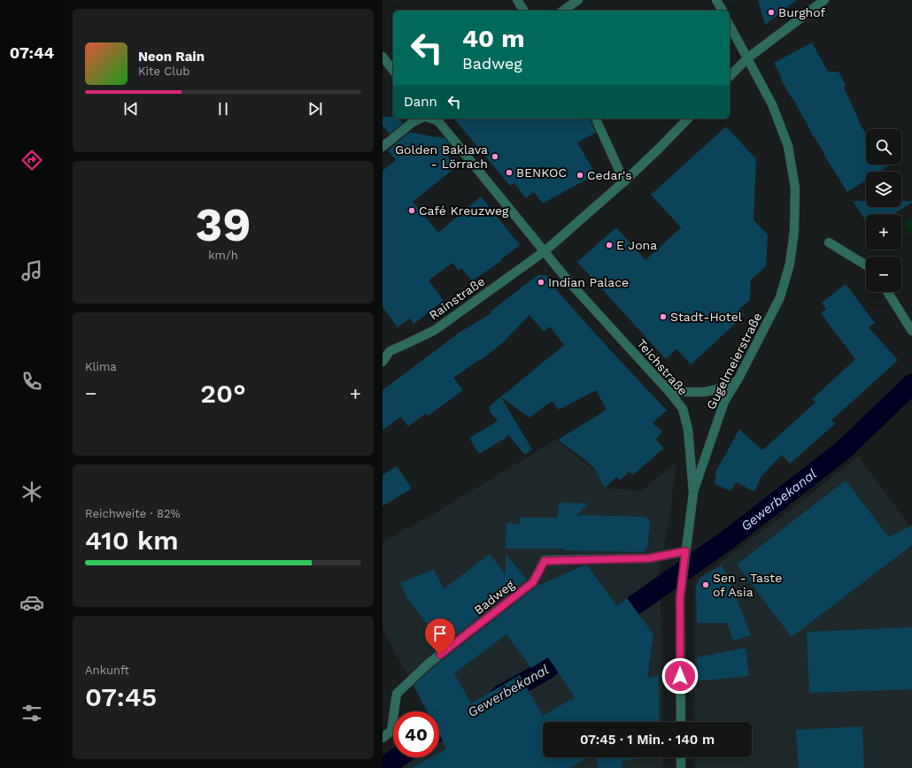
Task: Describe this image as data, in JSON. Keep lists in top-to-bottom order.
{
  "streets": {
    "street": [
      "Rainstraße",
      "Gugelmeierstraße",
      "Teichstraße",
      "Badweg"
    ]
  },
  "crossings": [
    ["Rainstraße", "Teichstraße"],
    ["Gugelmeierstraße", "Teichstraße"],
    ["Teichstraße", "Badweg"]
  ],
  "water": ["Gewerbekanal"],
  "places": [
    "Burghof",
    "Golden Baklava - Lörrach",
    "BENKOC",
    "Cedar's",
    "Café Kreuzweg",
    "E Jona",
    "Indian Palace",
    "Stadt-Hotel",
    "Sen - Taste of Asia"
  ],
  "page": {
    "tabs": "07:44",
    "turn": ["40 m", "Badweg"],
    "song": ["Neon Rain", "Kite Club"],
    "then": "Dann",
    "map_buttons": ["+", "−"],
    "tile": [
      ["39", "km/h"],
      "Klima",
      ["Reichweite · 82%", "410 km"],
      ["Ankunft", "07:45"]
    ],
    "heat": ["−", "20°", "+"],
    "limit": "40",
    "trip": "07:45 · 1 Min. · 140 m"
  }
}
